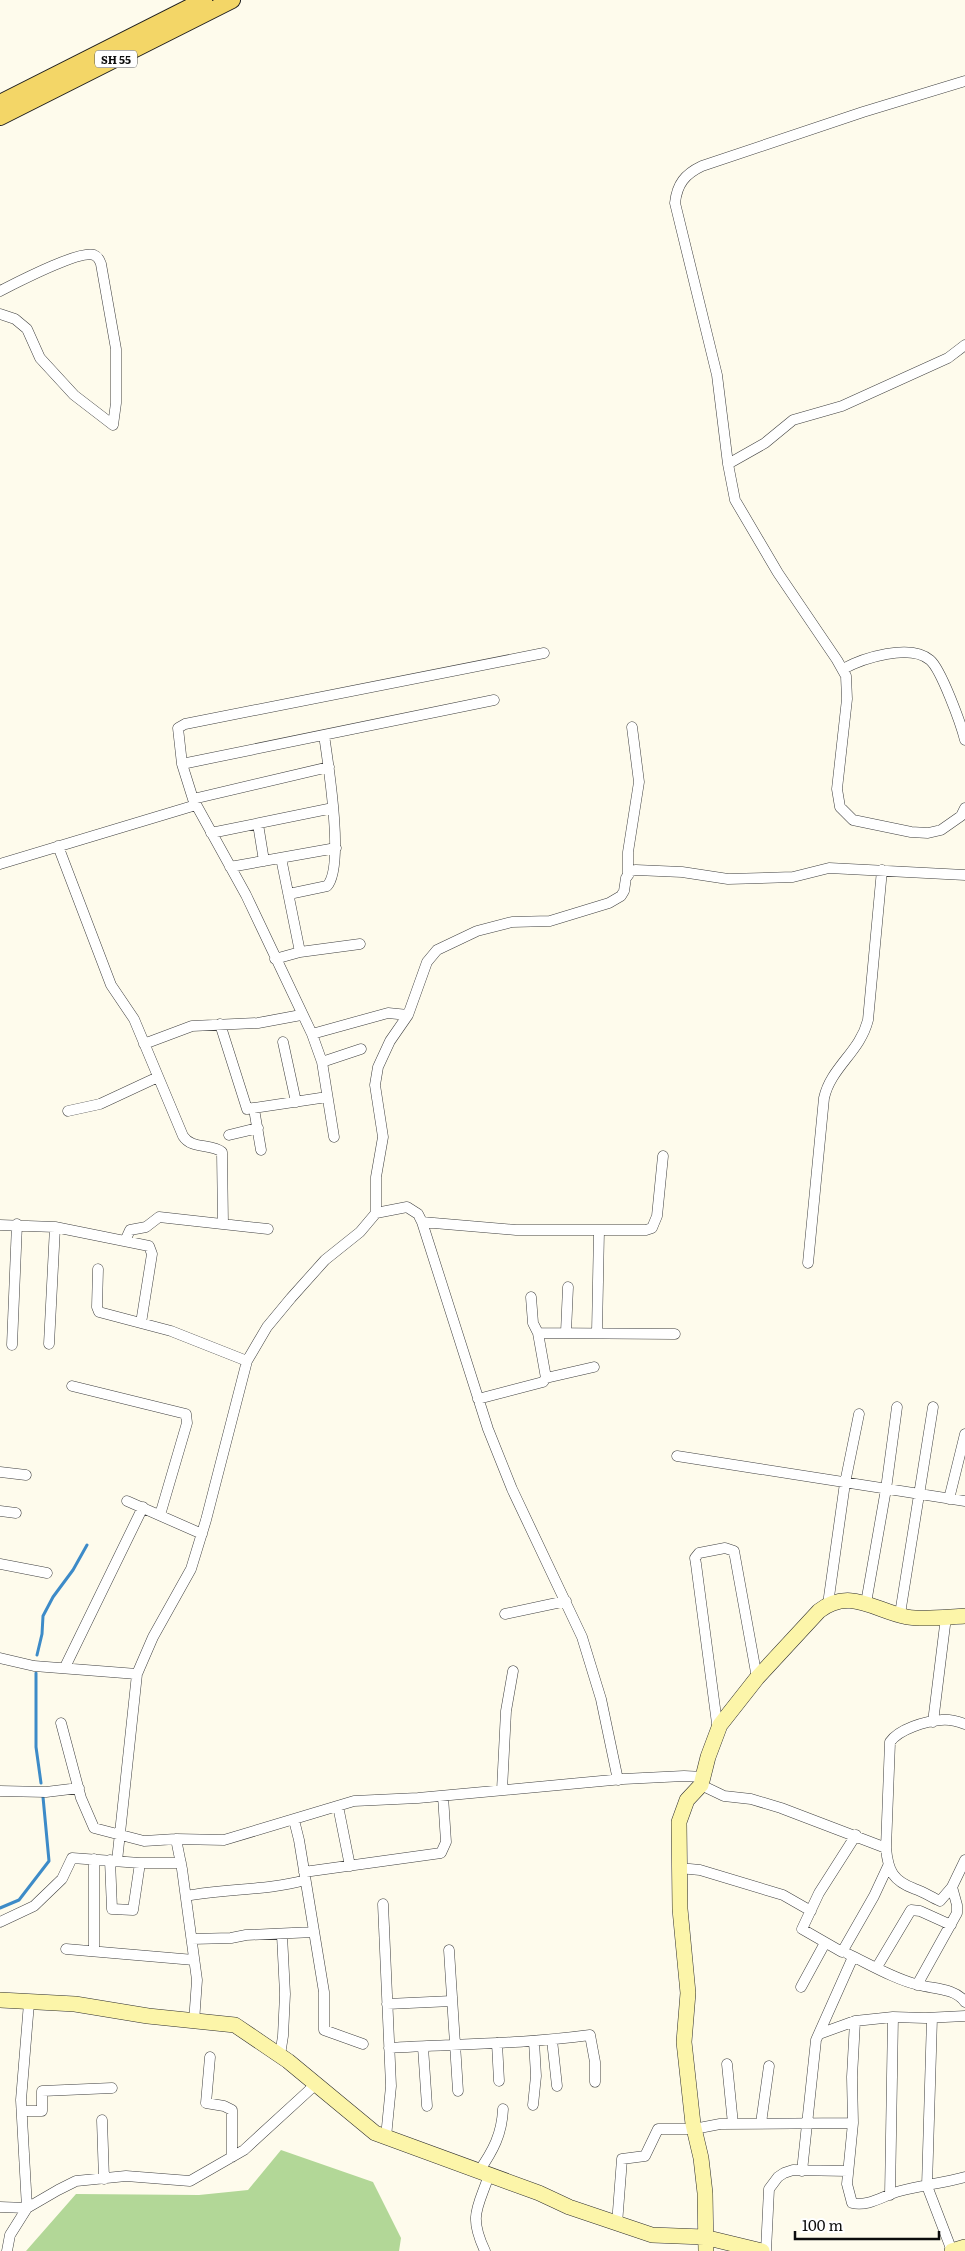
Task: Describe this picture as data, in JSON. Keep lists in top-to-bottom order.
{
  "streets": {
    "main road": ["SH 55"]
  },
  "scale_bar": "100 m"
}
